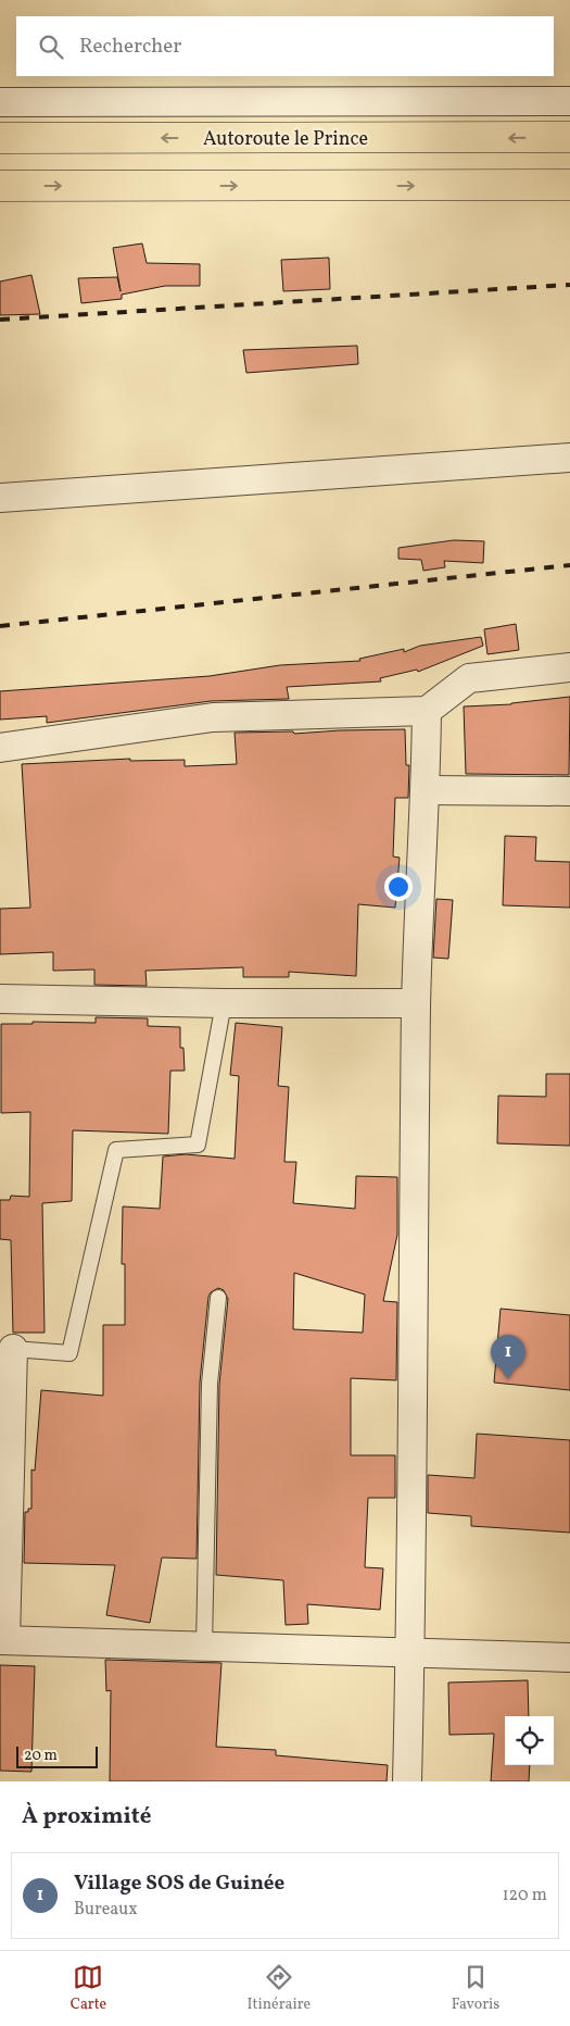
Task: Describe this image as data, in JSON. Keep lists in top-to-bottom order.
{
  "streets": {
    "main road": ["Autoroute le Prince"]
  },
  "scale_bar": "20 m",
  "page": {
    "search": "Rechercher",
    "pins": "1",
    "scale": "20 m",
    "heading": "À proximité",
    "list": [
      {
        "mark": "1",
        "name": "Village SOS de Guinée",
        "note": "Bureaux",
        "value": "120 m"
      }
    ],
    "nav": ["Carte", "Itinéraire", "Favoris"]
  }
}
